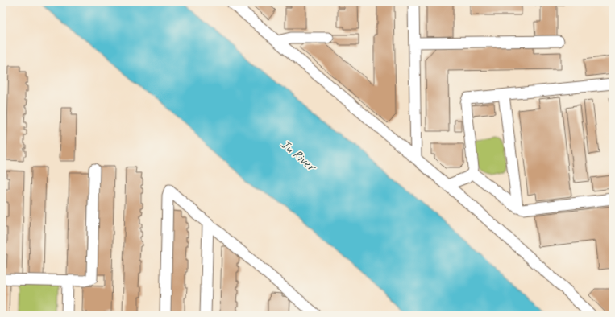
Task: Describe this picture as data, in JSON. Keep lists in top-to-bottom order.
{
  "water": ["Ju River"]
}
